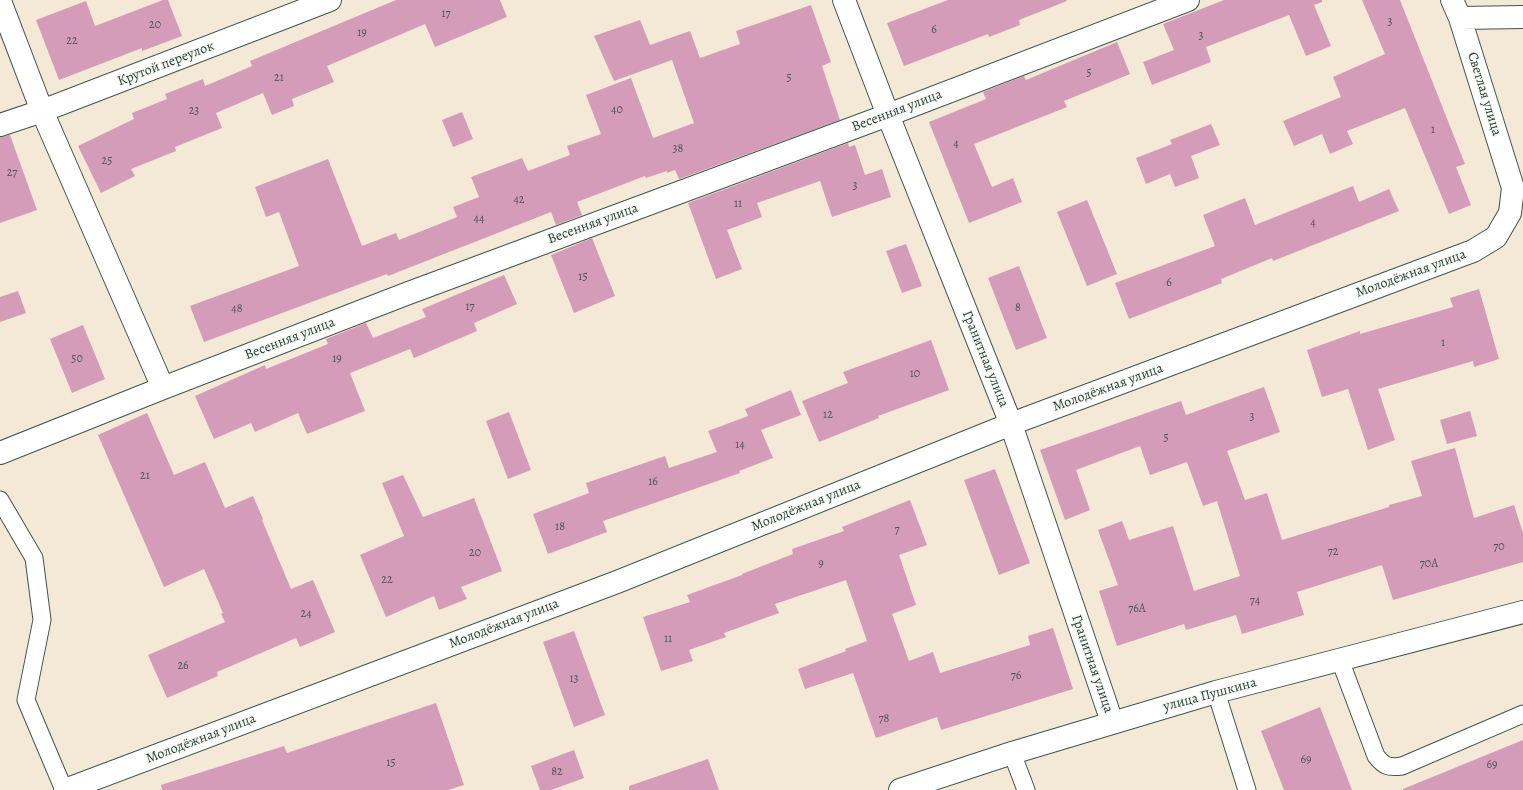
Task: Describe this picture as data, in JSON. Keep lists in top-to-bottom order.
{
  "streets": {
    "street": [
      "Крутой переулок",
      "Светлая улица",
      "Весенняя улица",
      "Молодёжная улица",
      "Гранитная улица",
      "улица Пушкина"
    ]
  },
  "crossings": [
    ["Светлая улица", "Молодёжная улица"],
    ["Весенняя улица", "Гранитная улица"],
    ["Молодёжная улица", "Гранитная улица"],
    ["Гранитная улица", "улица Пушкина"]
  ],
  "house_numbers": [
    "17",
    "3",
    "20",
    "6",
    "19",
    "3",
    "22",
    "5",
    "21",
    "5",
    "40",
    "23",
    "1",
    "4",
    "38",
    "25",
    "27",
    "3",
    "42",
    "11",
    "44",
    "4",
    "15",
    "6",
    "17",
    "8",
    "48",
    "1",
    "50",
    "19",
    "10",
    "12",
    "3",
    "5",
    "14",
    "21",
    "16",
    "18",
    "7",
    "70",
    "72",
    "20",
    "9",
    "70А",
    "22",
    "74",
    "76А",
    "24",
    "11",
    "26",
    "76",
    "13",
    "78",
    "69",
    "15",
    "69",
    "82"
  ]
}
